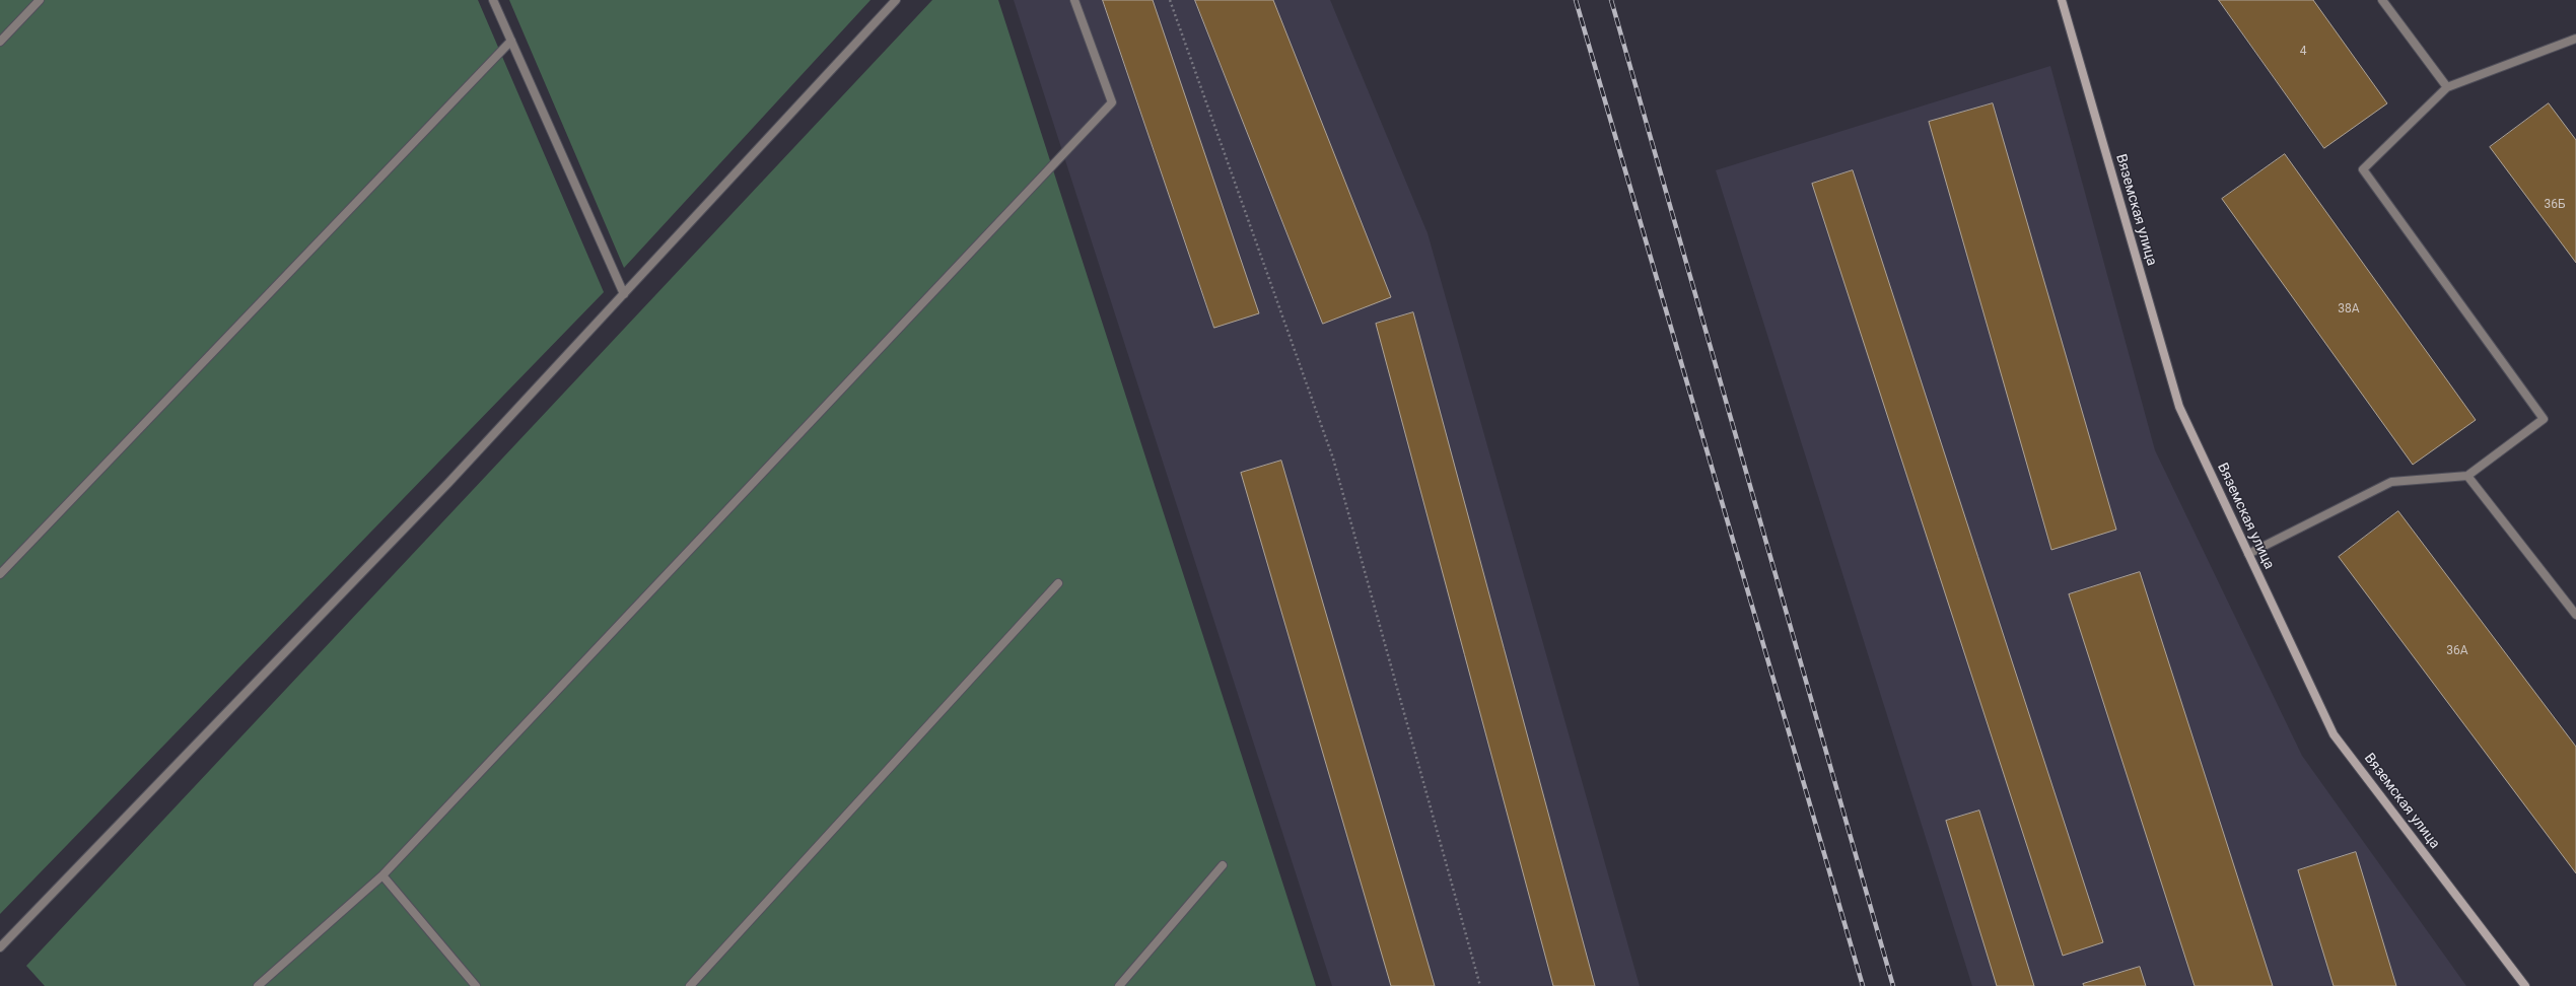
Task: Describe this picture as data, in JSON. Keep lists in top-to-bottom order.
{
  "streets": {
    "main road": ["Вяземская улица"]
  },
  "house_numbers": [
    "4",
    "36Б",
    "38А",
    "36А"
  ]
}
